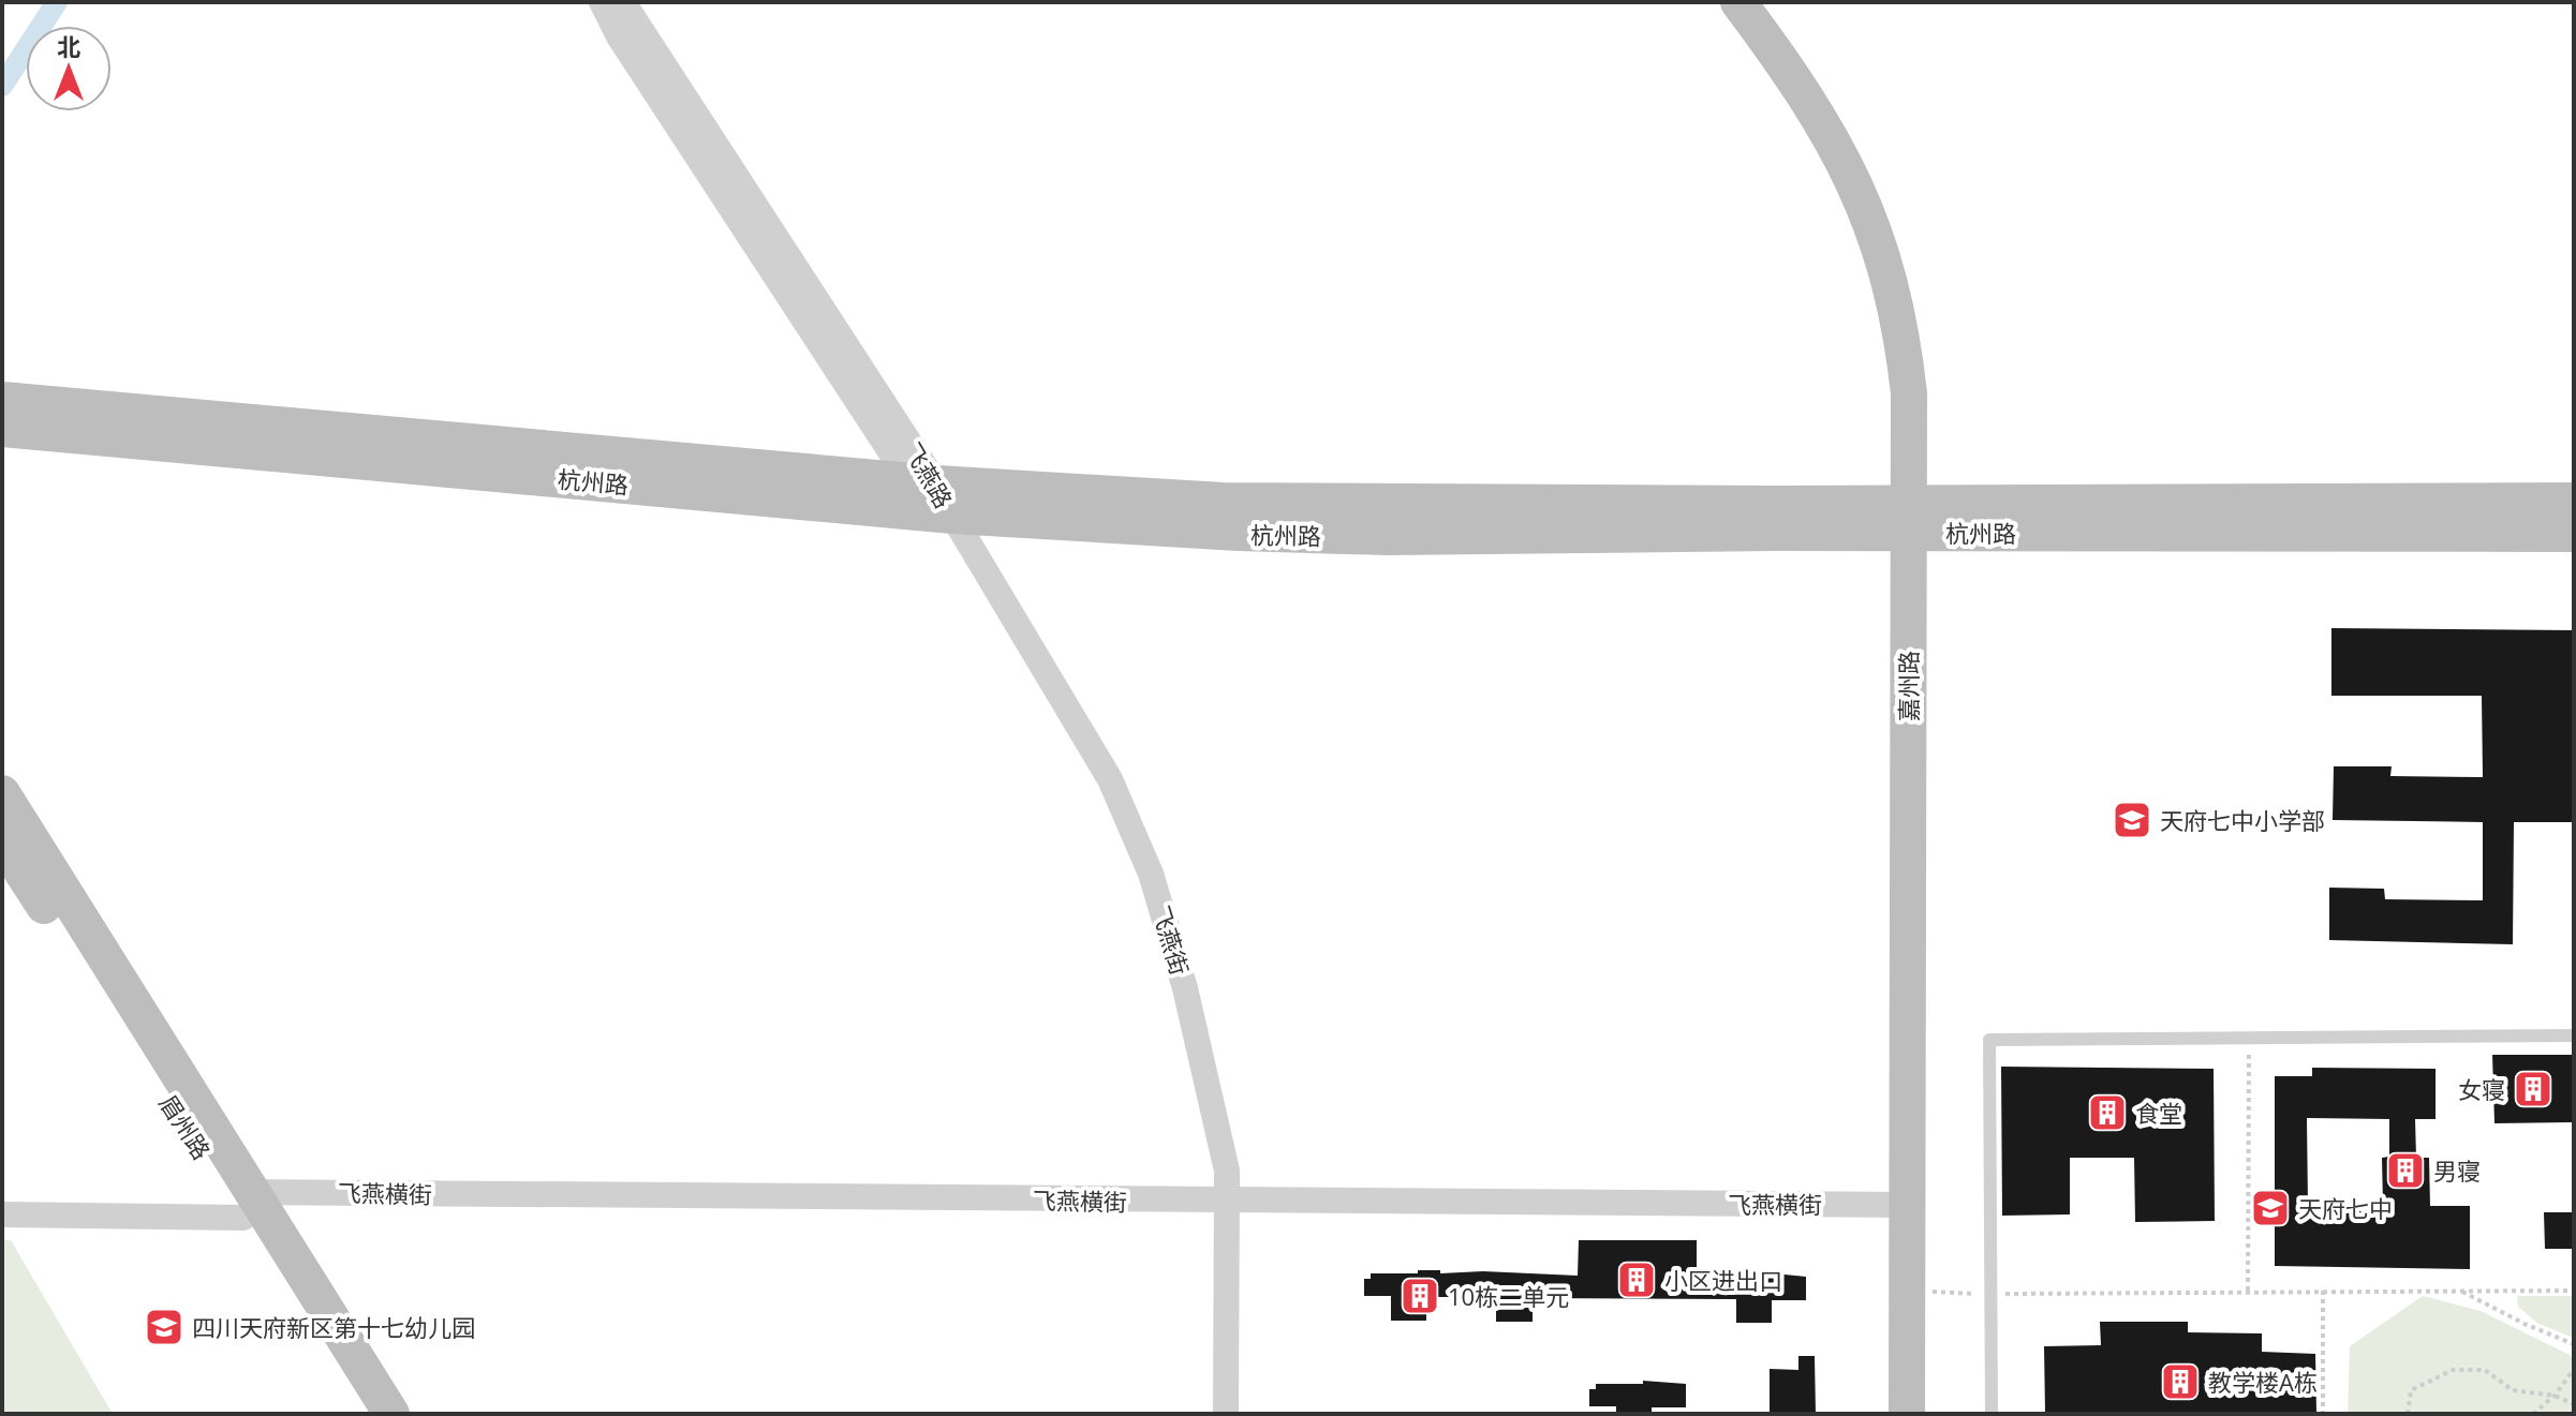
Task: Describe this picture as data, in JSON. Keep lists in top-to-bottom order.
{
  "streets": {
    "main road": ["杭州路", "嘉州路", "眉州路"],
    "street": ["飞燕路", "飞燕街", "飞燕横街"]
  },
  "crossings": [
    ["飞燕路", "杭州路"],
    ["飞燕路", "飞燕街"],
    ["杭州路", "嘉州路"],
    ["杭州路", "飞燕街"],
    ["嘉州路", "飞燕横街"],
    ["飞燕街", "飞燕横街"],
    ["眉州路", "飞燕横街"]
  ],
  "places": {
    "school or university": ["天府七中小学部", "天府七中", "四川天府新区第十七幼儿园"],
    "building": [
      "女寝",
      "食堂",
      "男寝",
      "小区进出口",
      "10栋二单元",
      "教学楼A栋"
    ]
  },
  "north": "top"
}
